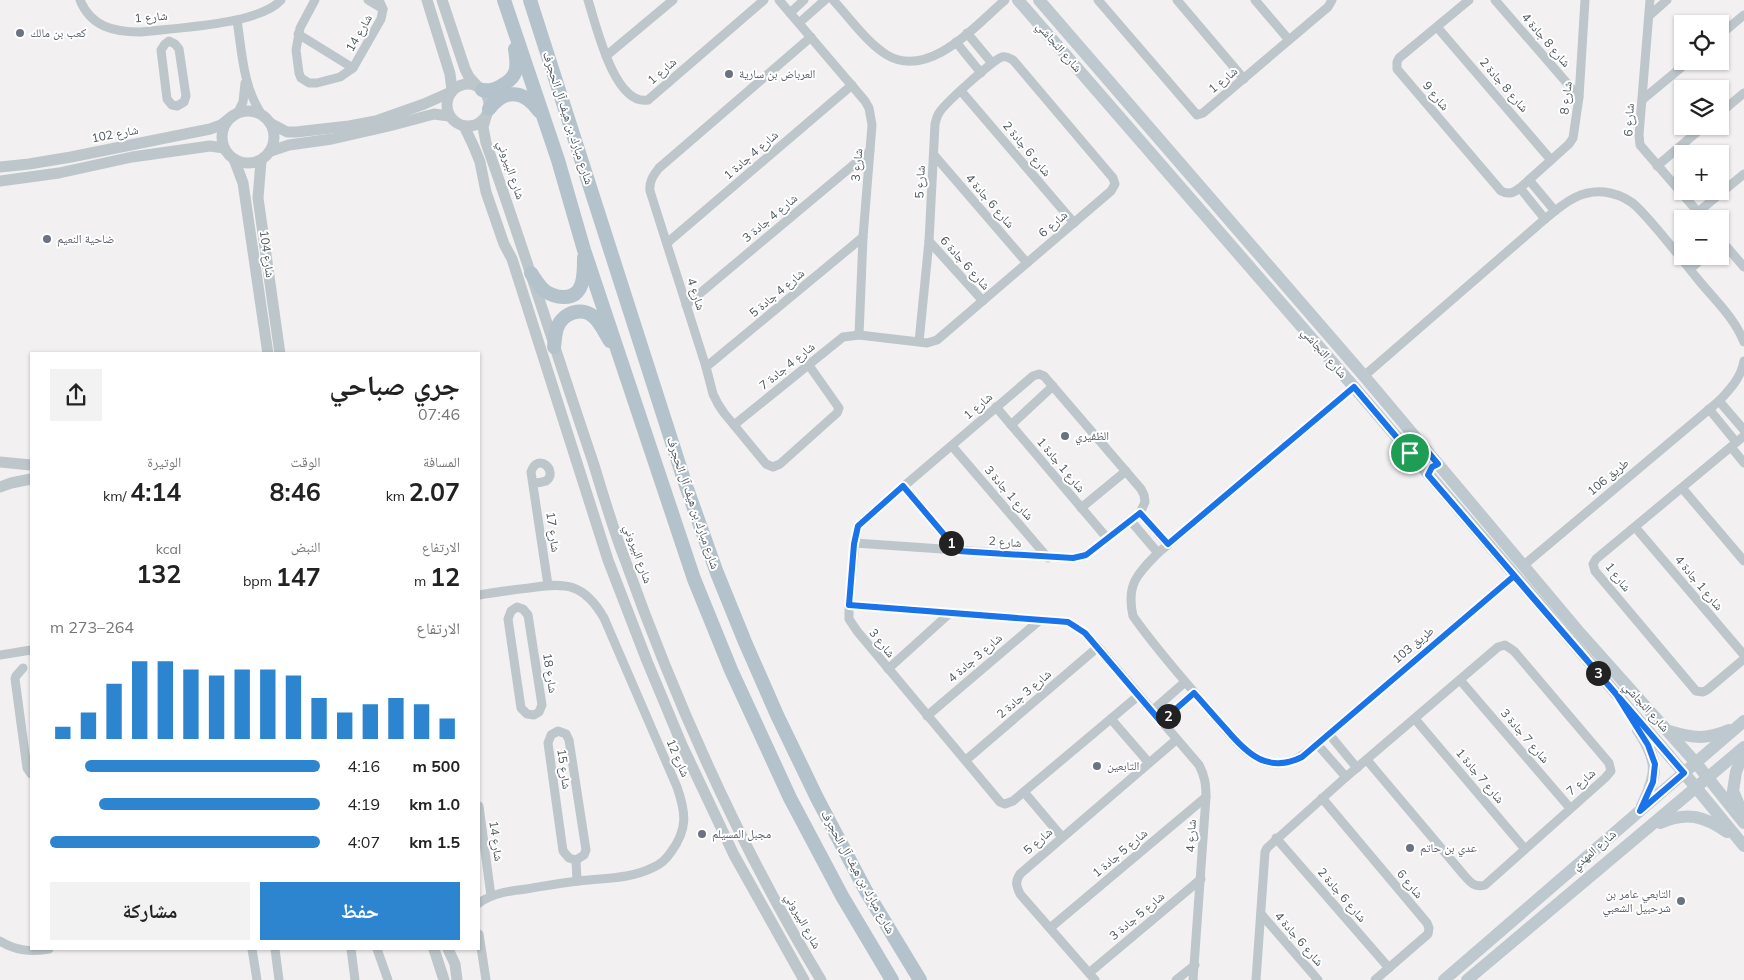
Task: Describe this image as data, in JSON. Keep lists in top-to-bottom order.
{
  "streets": {
    "main road": ["شارع النجاشي", "شارع مبارك بن هيف آل الحجرف", "شارع المهدي"],
    "street": [
      "شارع 1",
      "شارع 14",
      "شارع 8 جادة 4",
      "شارع 8 جادة 2",
      "شارع 9",
      "شارع 8",
      "شارع 6",
      "شارع 102",
      "شارع 6 جادة 2",
      "شارع 4 جادة 1",
      "شارع 3",
      "شارع البيروني",
      "شارع 5",
      "شارع 6 جادة 4",
      "شارع 4 جادة 3",
      "شارع 104",
      "شارع 6 جادة 6",
      "شارع 4 جادة 5",
      "شارع 4",
      "شارع 4 جادة 7",
      "شارع 1 جادة 1",
      "طريق 106",
      "شارع 1 جادة 3",
      "شارع 17",
      "شارع 2",
      "شارع 1 جادة 4",
      "طريق 103",
      "شارع 3 جادة 4",
      "شارع 18",
      "شارع 3 جادة 2",
      "شارع 7 جادة 3",
      "شارع 12",
      "شارع 15",
      "شارع 7 جادة 1",
      "شارع 7",
      "شارع 5 جادة 1",
      "شارع 5 جادة 3"
    ]
  },
  "crossings": [
    ["شارع 1", "شارع 3"],
    ["شارع 1", "شارع 1 جادة 1"],
    ["شارع 1", "شارع 1 جادة 3"],
    ["شارع 1", "شارع 2"],
    ["شارع 1", "شارع 1 جادة 4"],
    ["شارع 14", "شارع 12"],
    ["شارع 8 جادة 4", "شارع 8"],
    ["شارع النجاشي", "طريق 106"],
    ["شارع النجاشي", "طريق 103"],
    ["شارع النجاشي", "شارع المهدي"],
    ["شارع 8 جادة 2", "شارع 9"],
    ["شارع 8 جادة 2", "شارع 8"],
    ["شارع 6", "شارع 6 جادة 2"],
    ["شارع 6", "شارع 3"],
    ["شارع 6", "شارع 5"],
    ["شارع 6", "شارع 6 جادة 4"],
    ["شارع 6", "شارع 6 جادة 6"],
    ["شارع 6", "شارع 4 جادة 7"],
    ["شارع 102", "شارع 104"],
    ["شارع 6 جادة 2", "شارع 5"],
    ["شارع 4 جادة 1", "شارع 3"],
    ["شارع 4 جادة 1", "شارع 4"],
    ["شارع 3", "شارع 4 جادة 3"],
    ["شارع 3", "شارع 4 جادة 5"],
    ["شارع 3", "شارع 4"],
    ["شارع 3", "شارع 4 جادة 7"],
    ["شارع 3", "شارع 3 جادة 4"],
    ["شارع 3", "شارع 3 جادة 2"],
    ["شارع 5", "شارع 6 جادة 4"],
    ["شارع 5", "شارع 6 جادة 6"],
    ["شارع 5", "شارع 4"],
    ["شارع 5", "شارع 5 جادة 1"],
    ["شارع 5", "شارع 5 جادة 3"],
    ["شارع 4 جادة 3", "شارع 4"],
    ["شارع 4 جادة 5", "شارع 4"],
    ["شارع 4", "شارع 4 جادة 7"],
    ["شارع 4", "شارع 5 جادة 1"],
    ["شارع 4", "شارع 5 جادة 3"],
    ["شارع 1 جادة 1", "شارع 2"],
    ["شارع 1 جادة 3", "شارع 2"],
    ["شارع 17", "شارع 12"],
    ["شارع 18", "شارع 12"],
    ["شارع 7 جادة 3", "شارع 7"],
    ["شارع 12", "شارع 15"],
    ["شارع 7 جادة 1", "شارع 7"]
  ],
  "places": [
    "كعب بن مالك",
    "العرباض بن سارية",
    "ضاحية النعيم",
    "الظفيري",
    "التابعين",
    "مجبل المسيلم",
    "عدي بن حاتم",
    "التابعي عامر بن شرحبيل الشعبي"
  ],
  "page": {
    "map_buttons": ["+", "−"],
    "heading": ["جري صباحي", "07:46"],
    "stats": [
      ["المسافة", "2.07 km"],
      ["الوقت", "8:46"],
      ["الوتيرة", "4:14 /km"],
      ["الارتفاع", "12 m"],
      ["النبض", "147 bpm"],
      ["kcal", "132"]
    ],
    "pins": ["1", "3", "2"],
    "chart": ["الارتفاع", "264–273 m"],
    "list": [
      {
        "name": "500 m",
        "note": "4:16"
      },
      {
        "name": "1.0 km",
        "note": "4:19"
      },
      {
        "name": "1.5 km",
        "note": "4:07"
      }
    ],
    "buttons": ["حفظ", "مشاركة"]
  }
}
